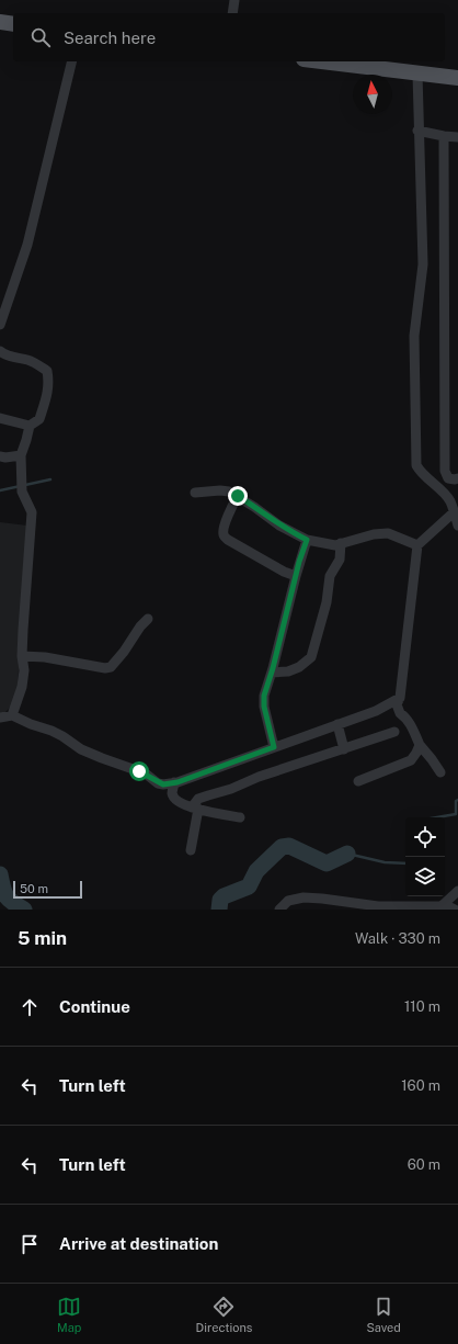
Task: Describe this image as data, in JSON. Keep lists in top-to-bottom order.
{
  "scale_bar": "50 m",
  "north": "top",
  "page": {
    "search": "Search here",
    "scale": "50 m",
    "heading": ["5 min", "Walk · 330 m"],
    "list": [
      ["Continue", "110 m"],
      ["Turn left", "160 m"],
      ["Turn left", "60 m"],
      "Arrive at destination"
    ],
    "nav": ["Map", "Directions", "Saved"]
  }
}
